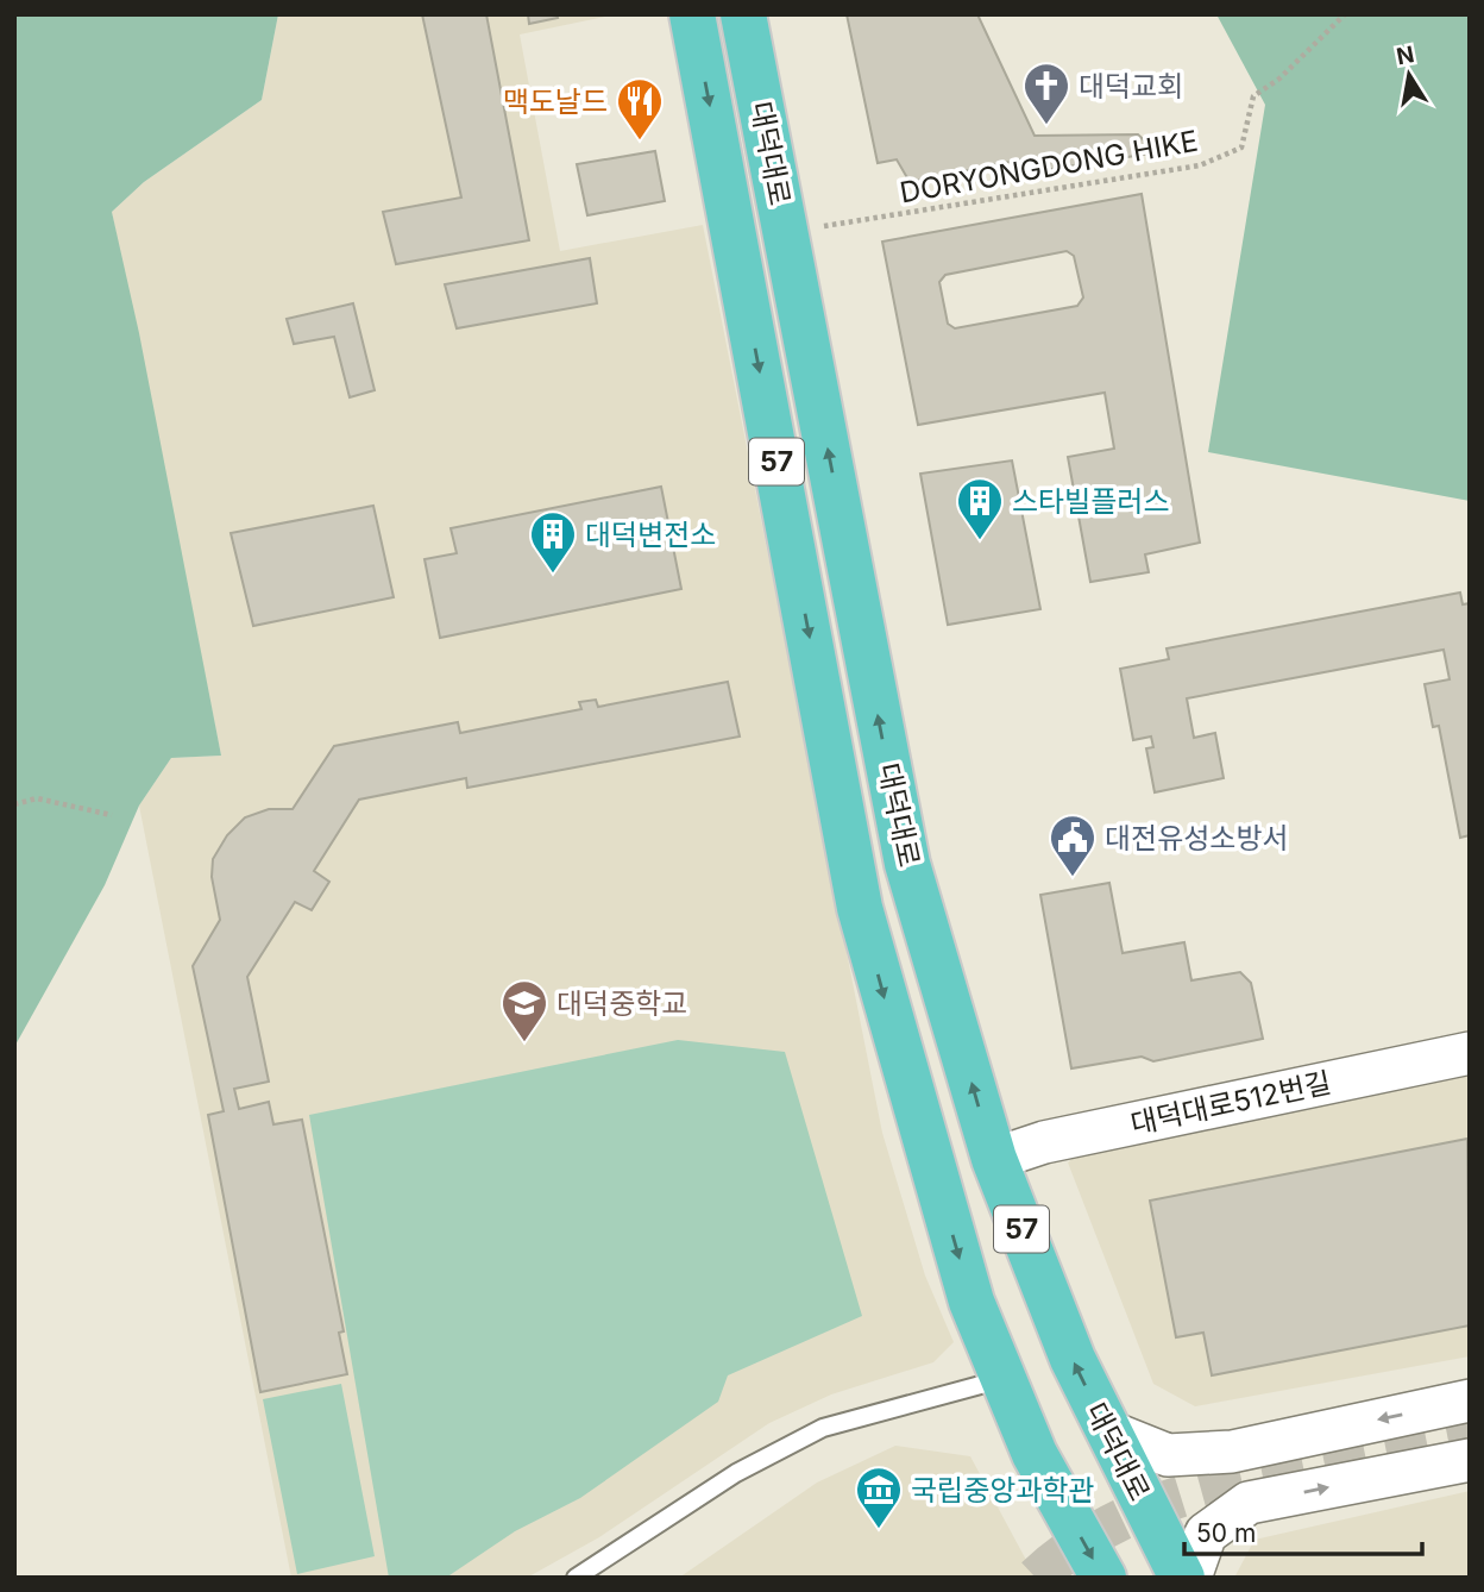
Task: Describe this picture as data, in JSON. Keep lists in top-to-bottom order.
{
  "streets": {
    "main road": ["대덕대로", "57"],
    "street": ["대덕대로512번길"],
    "path": ["DORYONGDONG HIKE"]
  },
  "crossings": [
    ["대덕대로", "DORYONGDONG HIKE"],
    ["대덕대로", "대덕대로512번길"]
  ],
  "places": {
    "church": ["대덕교회"],
    "restaurant": ["맥도날드"],
    "building": ["스타빌플러스", "대덕변전소"],
    "public building": ["대전유성소방서"],
    "school or university": ["대덕중학교"],
    "museum": ["국립중앙과학관"]
  },
  "scale_bar": "50 m",
  "north": "top"
}
